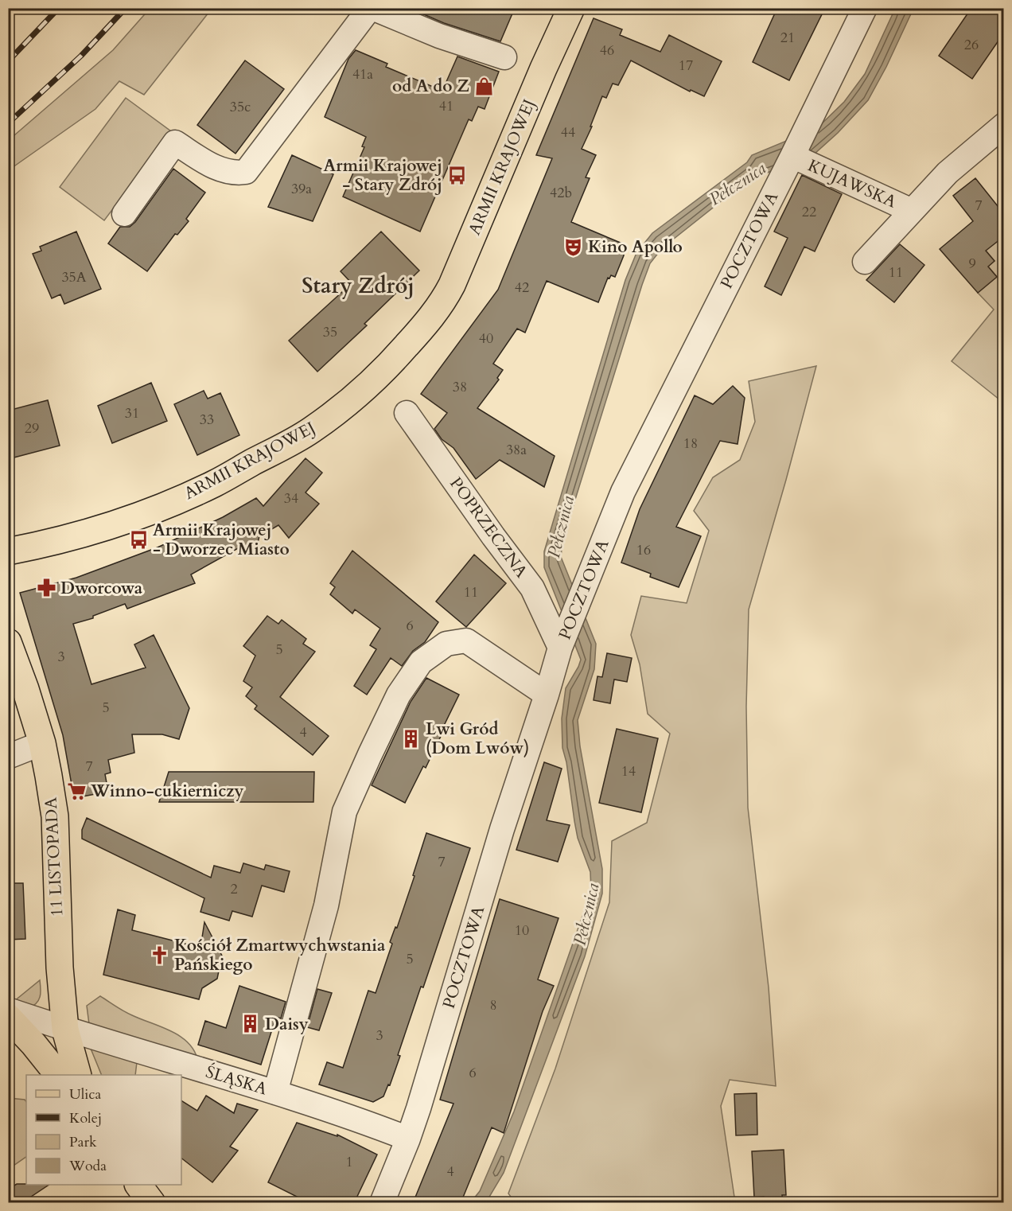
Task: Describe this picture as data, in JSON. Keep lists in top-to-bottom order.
{
  "streets": {
    "main road": ["ARMII KRAJOWEJ", "11 LISTOPADA"],
    "street": [
      "KUJAWSKA",
      "POCZTOWA",
      "POPRZECZNA",
      "ŚLĄSKA"
    ]
  },
  "crossings": [
    ["KUJAWSKA", "POCZTOWA"],
    ["POCZTOWA", "POPRZECZNA"],
    ["POCZTOWA", "ŚLĄSKA"],
    ["11 LISTOPADA", "ŚLĄSKA"]
  ],
  "districts": ["Stary Zdrój"],
  "water": ["Pełcznica"],
  "places": {
    "shop": ["od A do Z"],
    "bus stop": ["Armii Krajowej - Stary Zdrój", "Armii Krajowej - Dworzec Miasto"],
    "theatre": ["Kino Apollo"],
    "pharmacy": ["Dworcowa"],
    "building": ["Lwi Gród (Dom Lwów)", "Daisy"],
    "supermarket": ["Winno-cukierniczy"],
    "church": ["Kościół Zmartwychwstania Pańskiego"]
  },
  "house_numbers": [
    "21",
    "26",
    "46",
    "17",
    "41a",
    "41",
    "35c",
    "44",
    "39a",
    "42b",
    "7",
    "22",
    "9",
    "11",
    "35A",
    "42",
    "35",
    "40",
    "38",
    "31",
    "33",
    "29",
    "18",
    "38a",
    "34",
    "16",
    "11",
    "6",
    "5",
    "3",
    "5",
    "4",
    "7",
    "14",
    "7",
    "2",
    "10",
    "5",
    "8",
    "3",
    "6",
    "1",
    "4"
  ],
  "legend": [
    "Ulica",
    "Kolej",
    "Park",
    "Woda"
  ]
}
